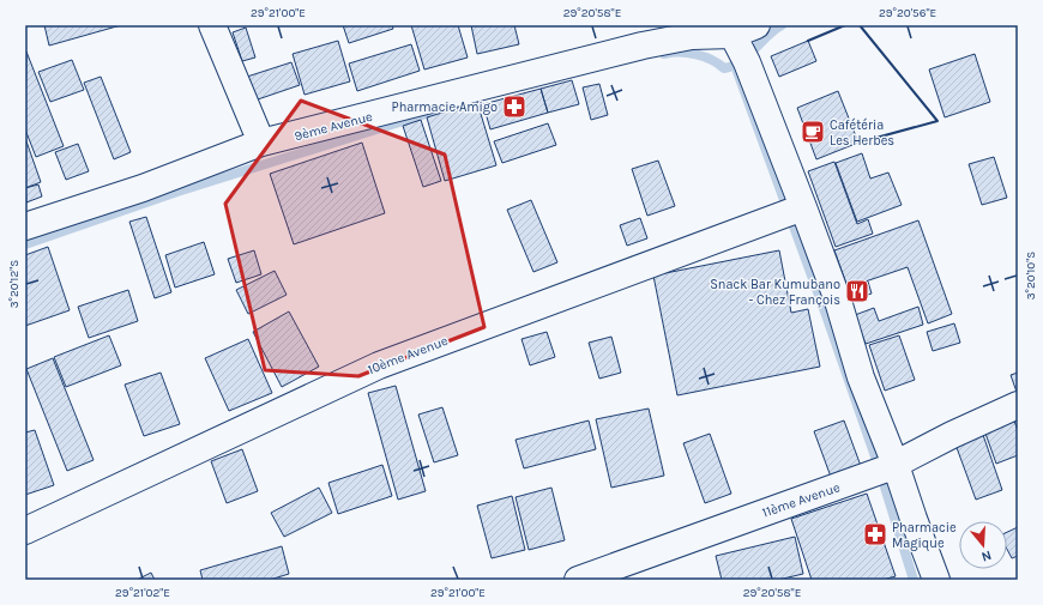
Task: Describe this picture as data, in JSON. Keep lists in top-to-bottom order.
{
  "streets": {
    "street": ["9ème Avenue", "10ème Avenue", "11ème Avenue"]
  },
  "places": {
    "pharmacy": ["Pharmacie Amigo", "Pharmacie Magique"],
    "cafe": ["Cafétéria Les Herbes"],
    "restaurant": ["Snack Bar Kumubano - Chez François"]
  },
  "north": "bottom",
  "coordinates": [
    "29°21'00\"E",
    "29°20'58\"E",
    "29°20'56\"E",
    "3°20'10\"S",
    "3°20'12\"S",
    "29°21'02\"E"
  ]
}
